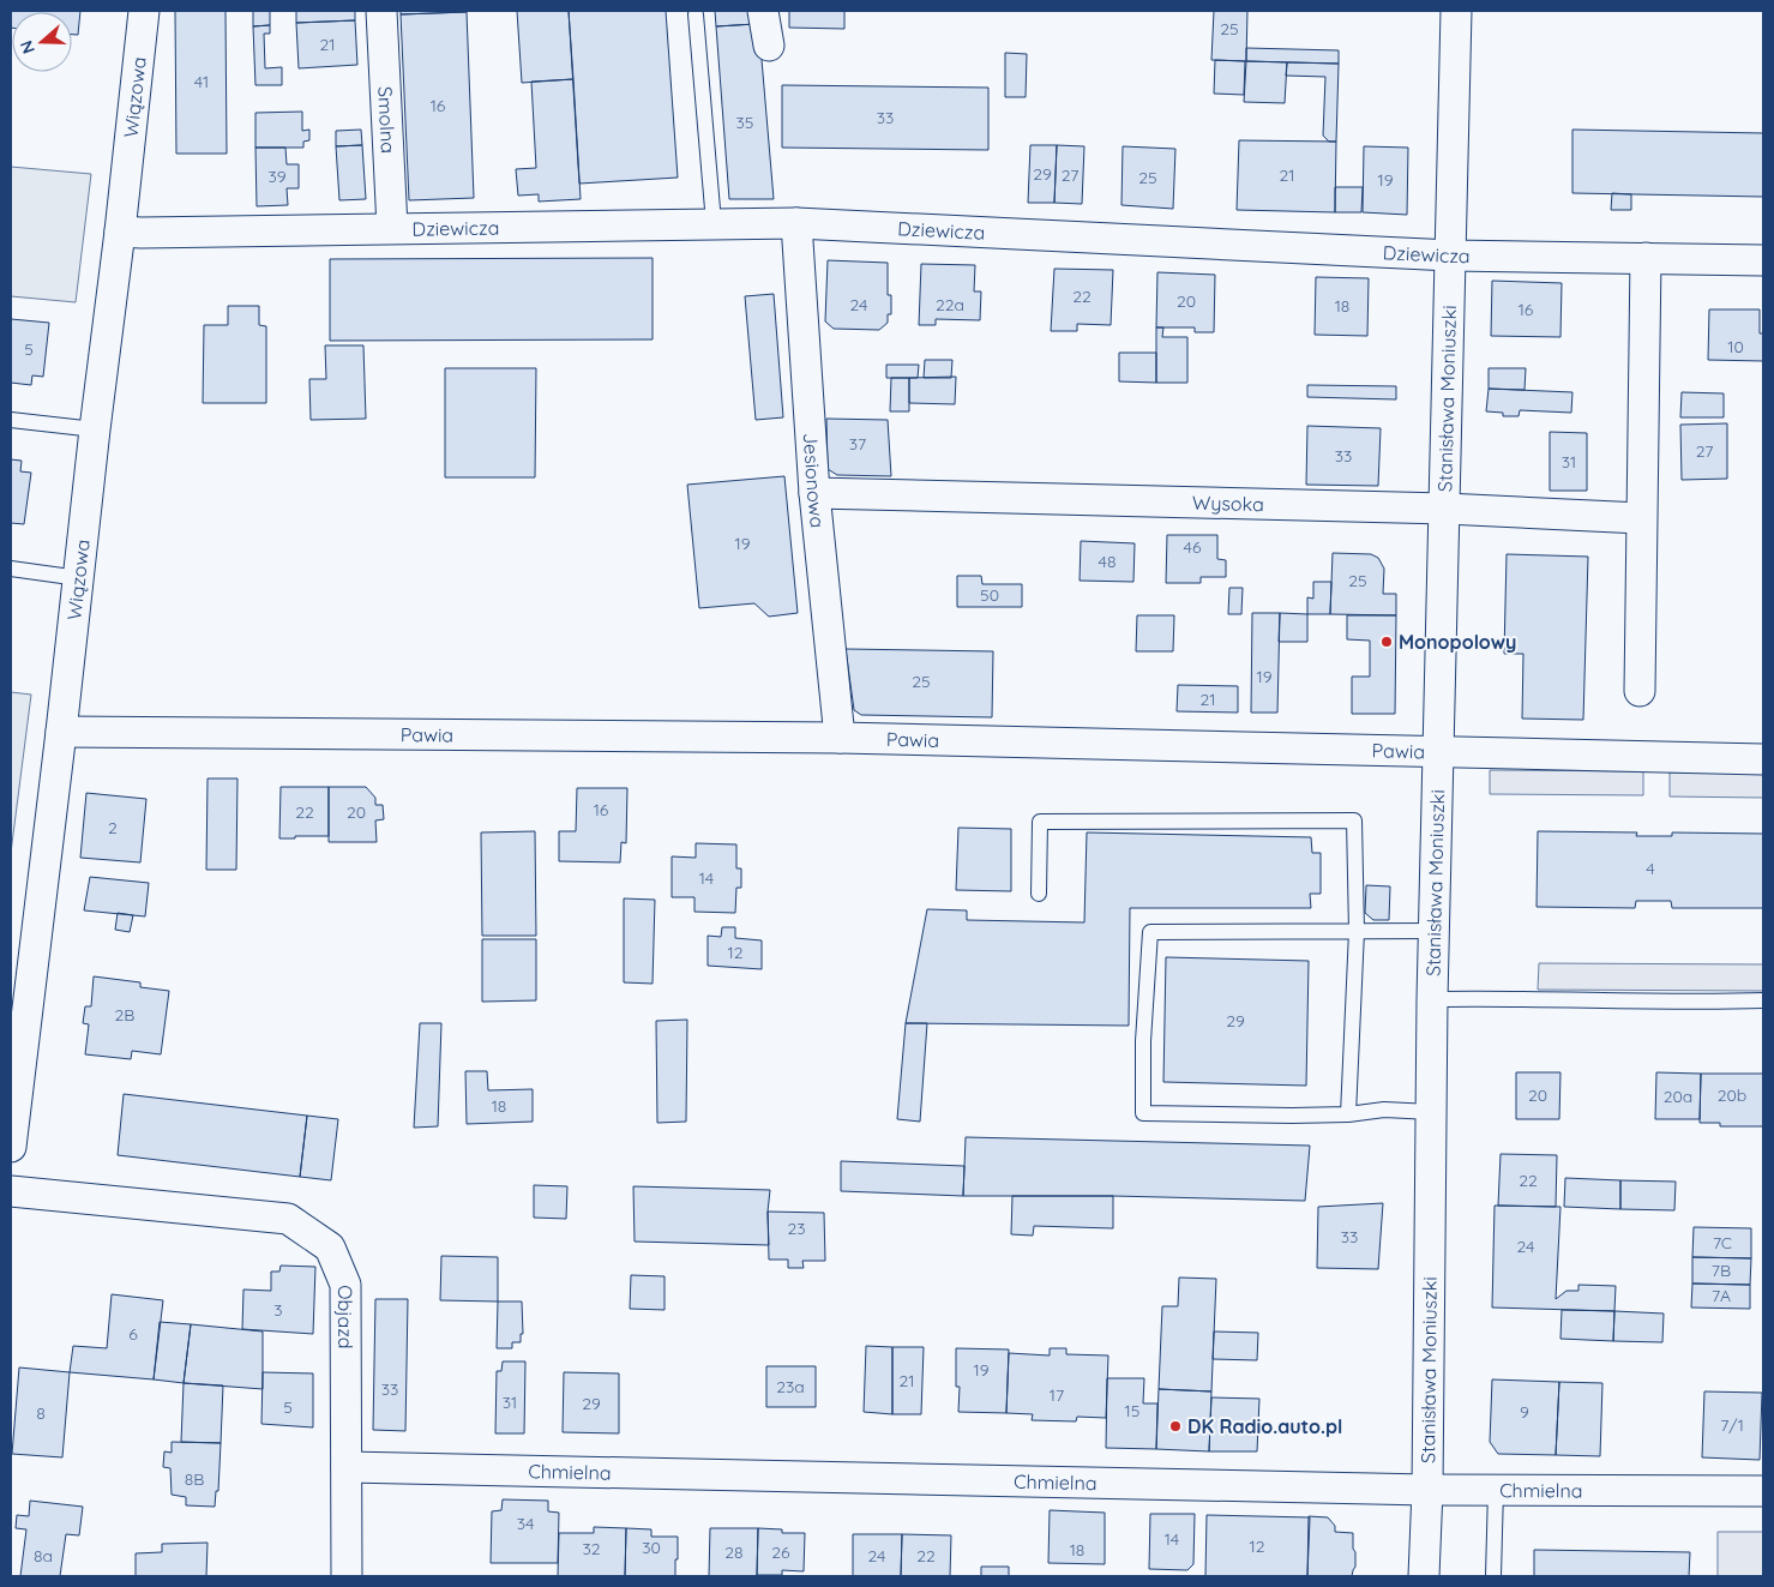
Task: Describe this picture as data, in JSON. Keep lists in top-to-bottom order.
{
  "streets": {
    "street": [
      "Wiązowa",
      "Smolna",
      "Dziewicza",
      "Stanisława Moniuszki",
      "Jesionowa",
      "Wysoka",
      "Pawia",
      "Objazd",
      "Chmielna"
    ]
  },
  "crossings": [
    ["Wiązowa", "Dziewicza"],
    ["Wiązowa", "Pawia"],
    ["Smolna", "Dziewicza"],
    ["Dziewicza", "Stanisława Moniuszki"],
    ["Dziewicza", "Jesionowa"],
    ["Stanisława Moniuszki", "Wysoka"],
    ["Stanisława Moniuszki", "Pawia"],
    ["Stanisława Moniuszki", "Chmielna"],
    ["Jesionowa", "Wysoka"],
    ["Jesionowa", "Pawia"],
    ["Objazd", "Chmielna"]
  ],
  "places": ["Monopolowy", "DK Radio.auto.pl"],
  "house_numbers": [
    "25",
    "21",
    "41",
    "16",
    "33",
    "35",
    "29",
    "27",
    "21",
    "39",
    "25",
    "19",
    "22",
    "20",
    "24",
    "22a",
    "18",
    "16",
    "10",
    "5",
    "37",
    "27",
    "33",
    "31",
    "19",
    "46",
    "48",
    "25",
    "50",
    "19",
    "25",
    "21",
    "16",
    "22",
    "20",
    "2",
    "4",
    "14",
    "12",
    "2B",
    "29",
    "20",
    "20b",
    "20a",
    "18",
    "22",
    "23",
    "33",
    "7C",
    "24",
    "7B",
    "7A",
    "3",
    "6",
    "19",
    "21",
    "23a",
    "33",
    "17",
    "31",
    "29",
    "5",
    "15",
    "9",
    "8",
    "7/1",
    "8B",
    "34",
    "14",
    "12",
    "30",
    "32",
    "18",
    "28",
    "26",
    "8a",
    "24",
    "22"
  ],
  "north": "left"
}
